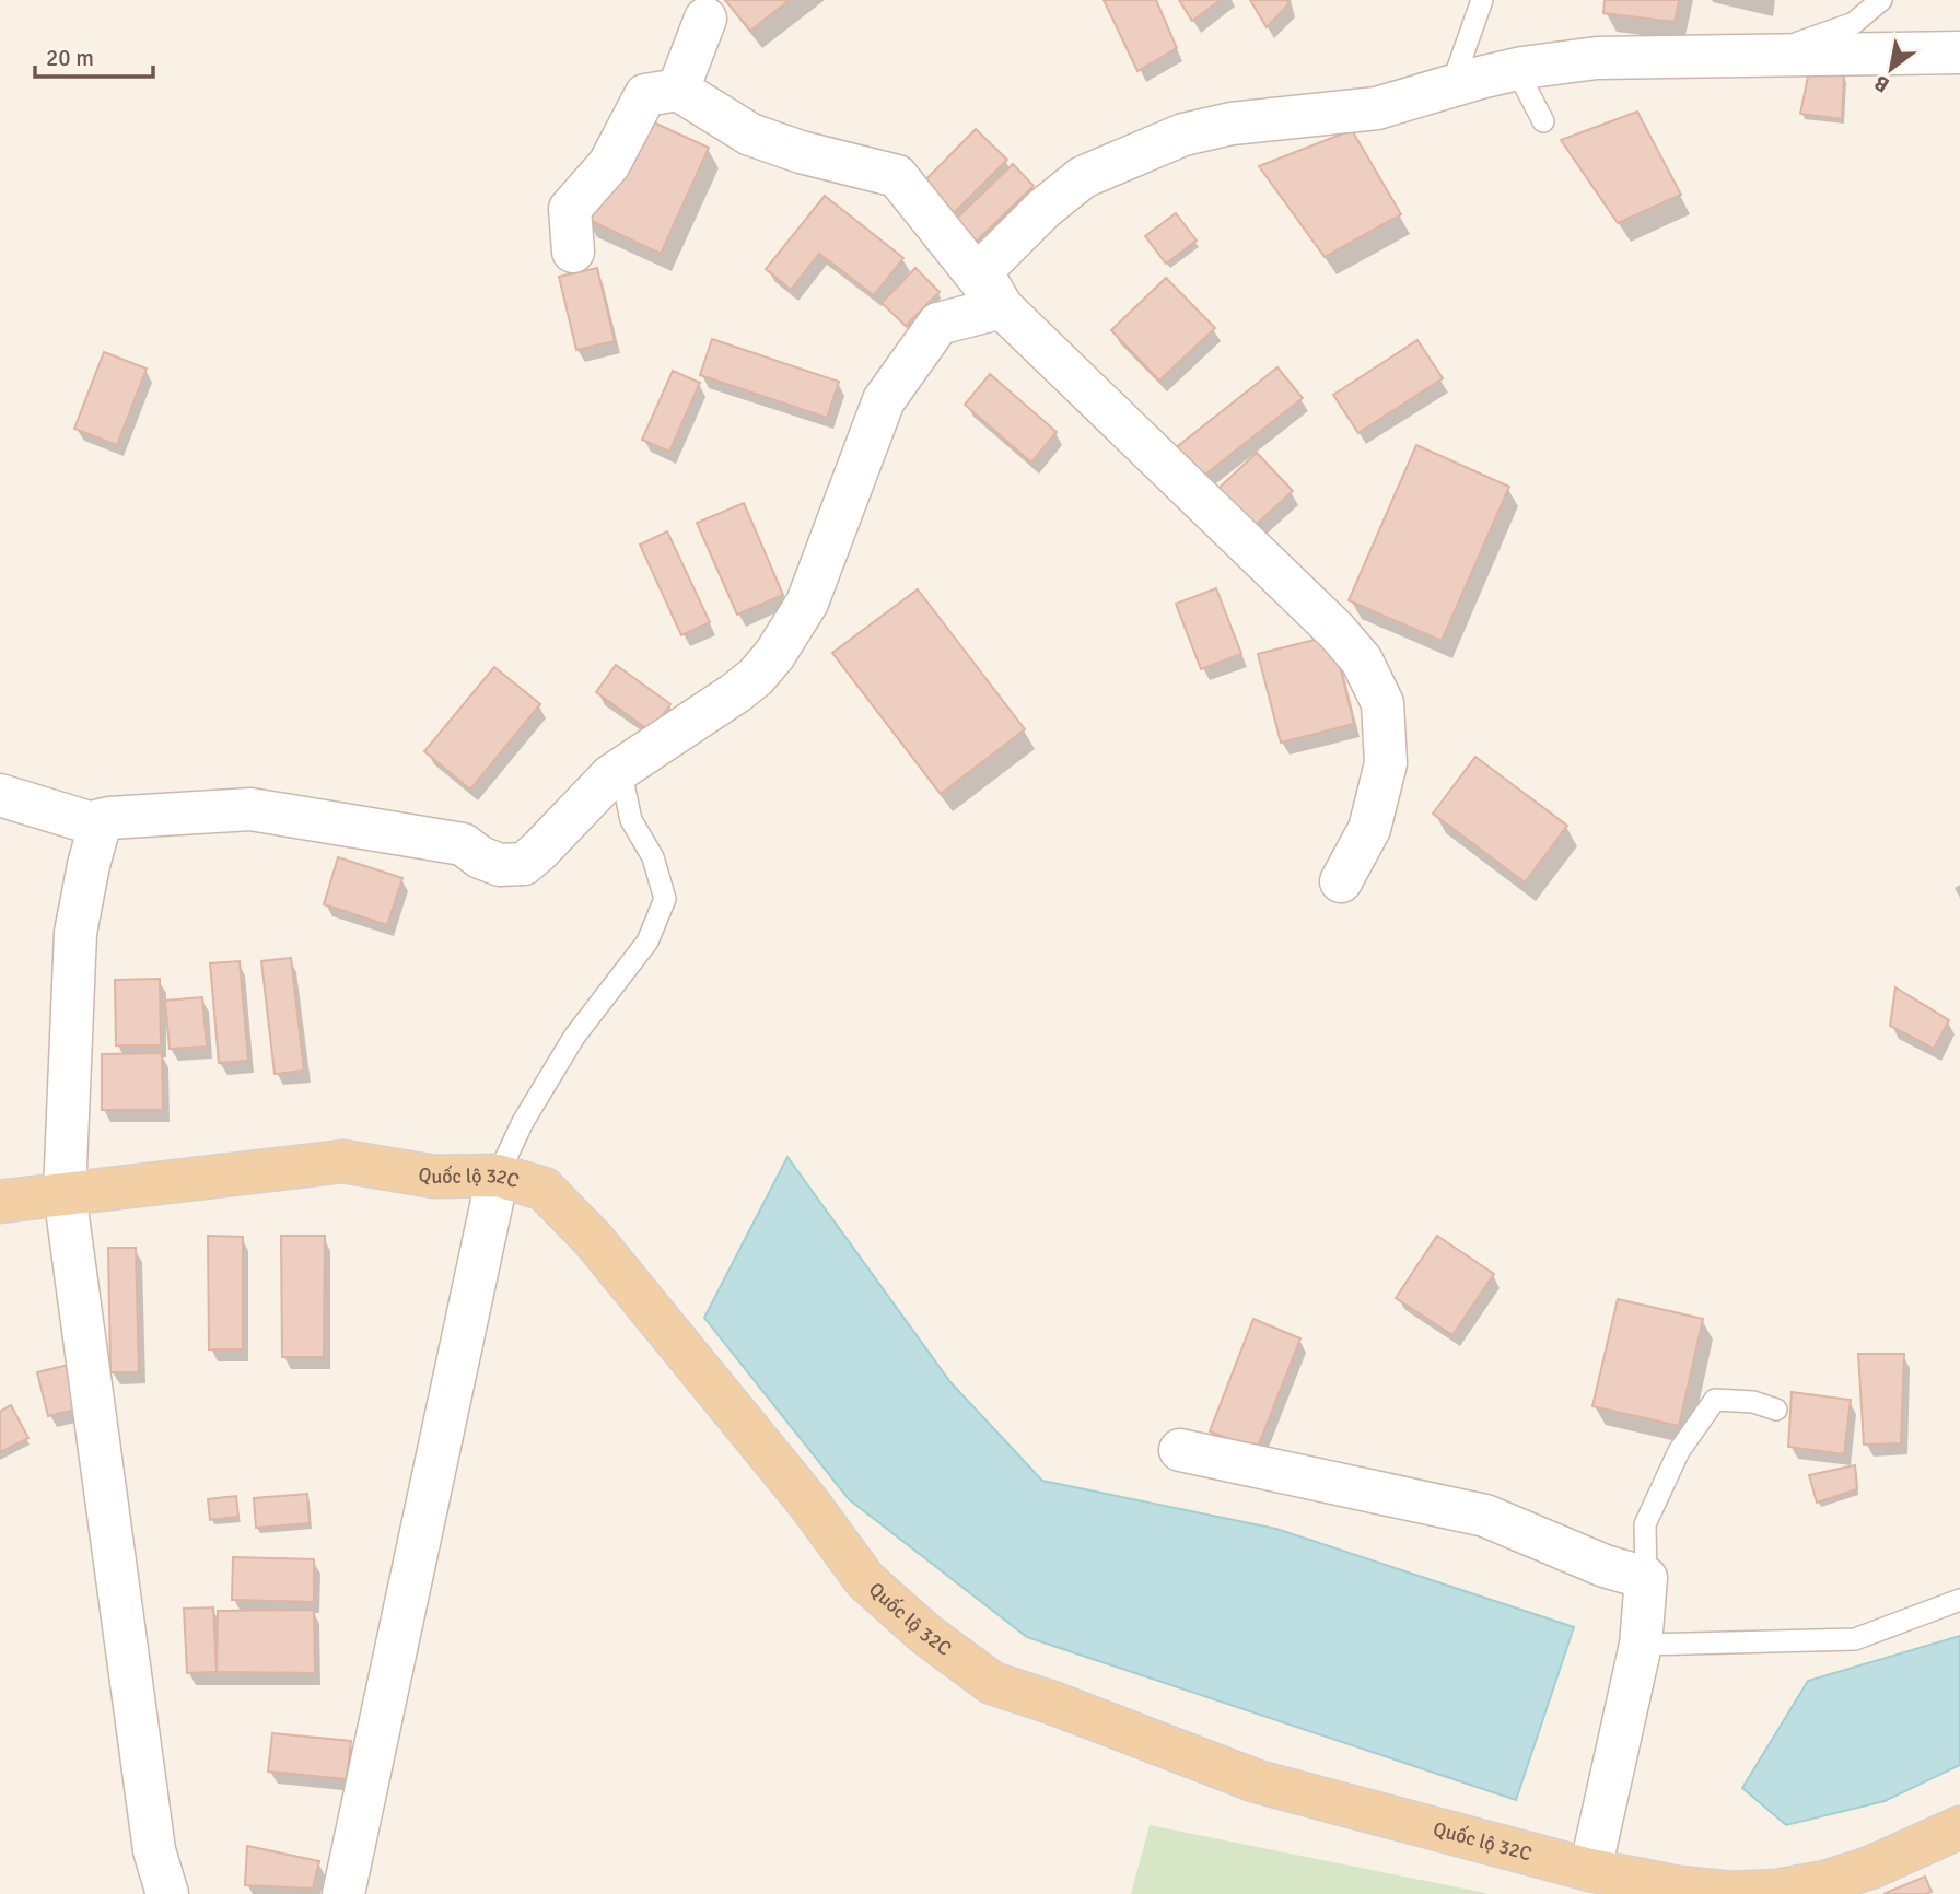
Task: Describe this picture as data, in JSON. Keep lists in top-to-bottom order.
{
  "streets": {
    "main road": ["Quốc lộ 32C"]
  },
  "scale_bar": "20 m",
  "north": "bottom left"
}
